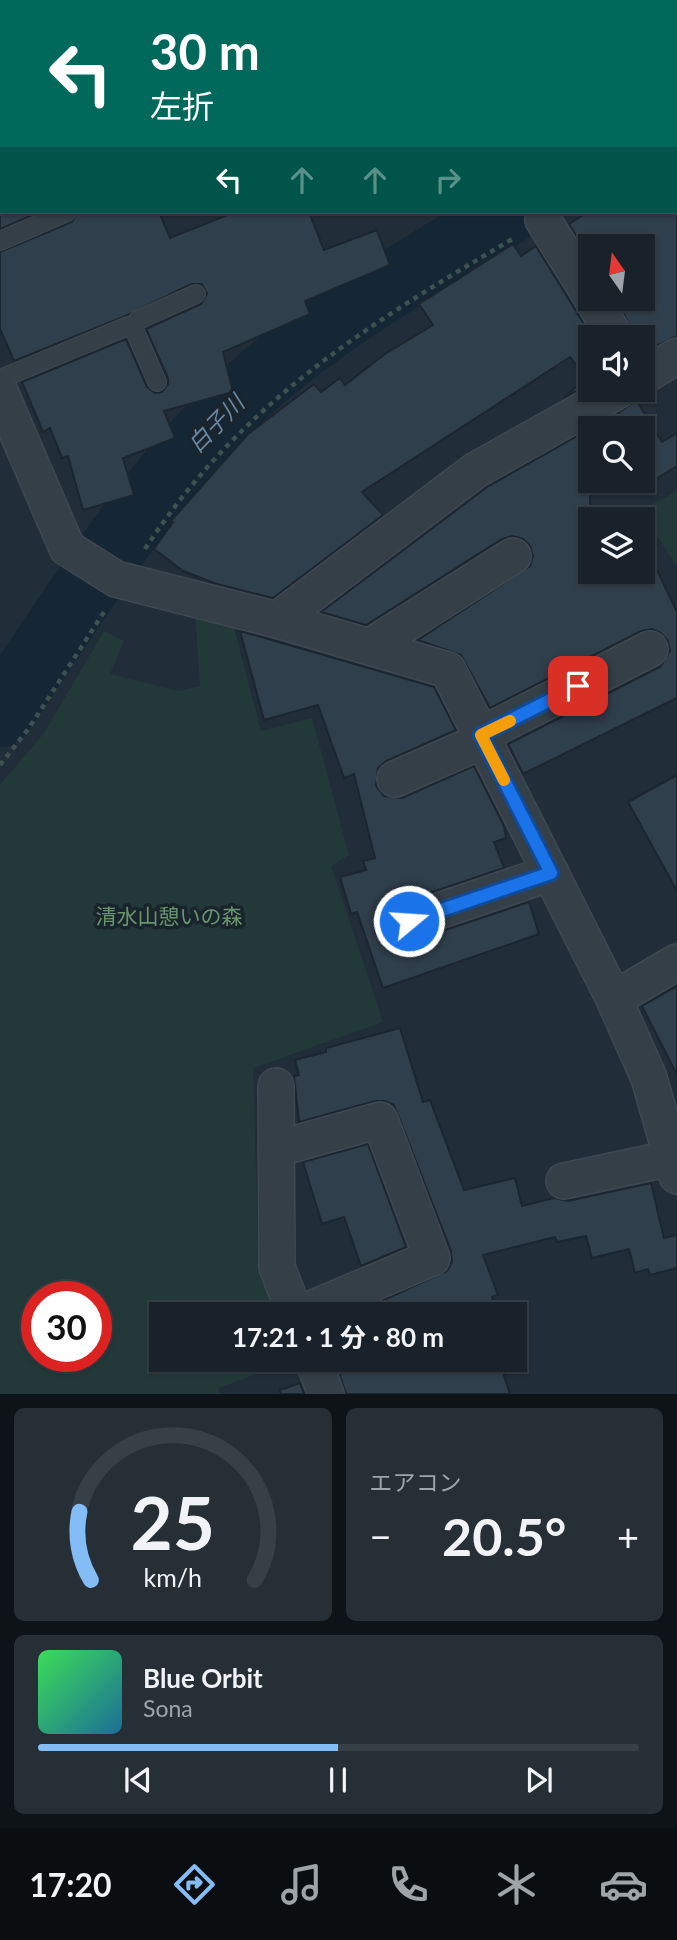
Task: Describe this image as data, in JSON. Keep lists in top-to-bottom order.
{
  "water": ["白子川"],
  "parks": ["清水山憩いの森"],
  "north": "top",
  "page": {
    "turn": ["30 m", "左折"],
    "limit": "30",
    "trip": "17:21 · 1 分 · 80 m",
    "tile": "エアコン",
    "heat": ["−", "20.5°", "+"],
    "song": ["Blue Orbit", "Sona"],
    "tabs": "17:20",
    "gauge": ["25", "km/h"]
  }
}
